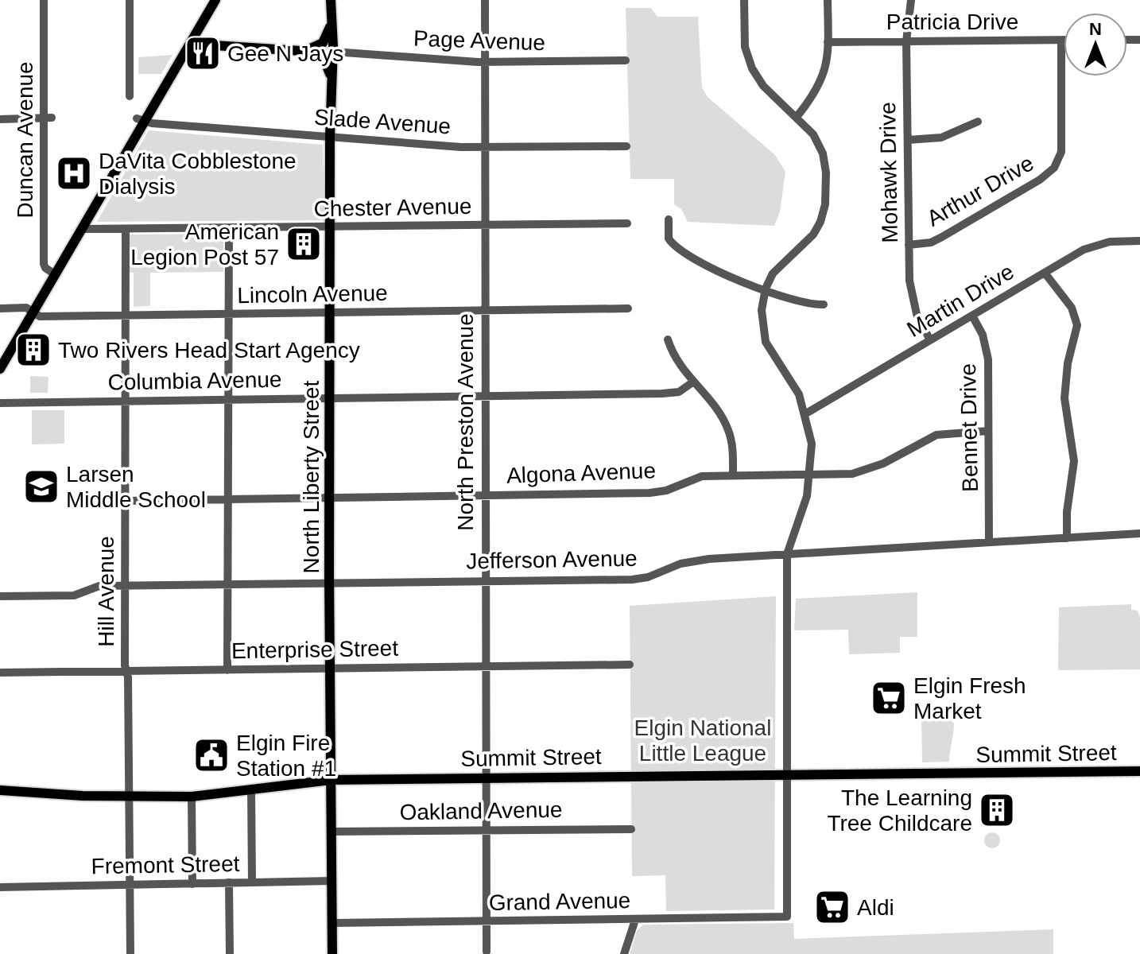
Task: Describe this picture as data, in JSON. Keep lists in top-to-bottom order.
{
  "streets": {
    "main road": ["North Liberty Street", "Summit Street"],
    "street": [
      "Patricia Drive",
      "Page Avenue",
      "Slade Avenue",
      "Duncan Avenue",
      "Mohawk Drive",
      "Arthur Drive",
      "Chester Avenue",
      "Lincoln Avenue",
      "Martin Drive",
      "Columbia Avenue",
      "North Preston Avenue",
      "Bennet Drive",
      "Algona Avenue",
      "Jefferson Avenue",
      "Hill Avenue",
      "Enterprise Street",
      "Oakland Avenue",
      "Fremont Street",
      "Grand Avenue"
    ]
  },
  "crossings": [
    ["Patricia Drive", "Mohawk Drive"],
    ["Patricia Drive", "Arthur Drive"],
    ["Page Avenue", "North Preston Avenue"],
    ["Page Avenue", "North Liberty Street"],
    ["Slade Avenue", "North Preston Avenue"],
    ["Slade Avenue", "North Liberty Street"],
    ["Mohawk Drive", "Arthur Drive"],
    ["Mohawk Drive", "Martin Drive"],
    ["Chester Avenue", "North Preston Avenue"],
    ["Chester Avenue", "North Liberty Street"],
    ["Chester Avenue", "Hill Avenue"],
    ["Lincoln Avenue", "North Preston Avenue"],
    ["Lincoln Avenue", "North Liberty Street"],
    ["Lincoln Avenue", "Hill Avenue"],
    ["Martin Drive", "Bennet Drive"],
    ["Columbia Avenue", "North Preston Avenue"],
    ["Columbia Avenue", "North Liberty Street"],
    ["Columbia Avenue", "Hill Avenue"],
    ["North Preston Avenue", "Algona Avenue"],
    ["North Preston Avenue", "Jefferson Avenue"],
    ["North Preston Avenue", "Enterprise Street"],
    ["North Preston Avenue", "Summit Street"],
    ["North Preston Avenue", "Oakland Avenue"],
    ["North Preston Avenue", "Grand Avenue"],
    ["Bennet Drive", "Algona Avenue"],
    ["Bennet Drive", "Jefferson Avenue"],
    ["Algona Avenue", "North Liberty Street"],
    ["Algona Avenue", "Hill Avenue"],
    ["North Liberty Street", "Jefferson Avenue"],
    ["North Liberty Street", "Enterprise Street"],
    ["North Liberty Street", "Summit Street"],
    ["North Liberty Street", "Oakland Avenue"],
    ["North Liberty Street", "Fremont Street"],
    ["North Liberty Street", "Grand Avenue"],
    ["Jefferson Avenue", "Hill Avenue"],
    ["Hill Avenue", "Enterprise Street"],
    ["Hill Avenue", "Summit Street"],
    ["Hill Avenue", "Fremont Street"],
    ["Summit Street", "Grand Avenue"]
  ],
  "parks": ["Elgin National Little League"],
  "places": {
    "restaurant": ["Gee N Jays"],
    "hospital": ["DaVita Cobblestone Dialysis"],
    "building": ["American Legion Post 57", "Two Rivers Head Start Agency", "The Learning Tree Childcare"],
    "school or university": ["Larsen Middle School"],
    "supermarket": ["Elgin Fresh Market", "Aldi"],
    "public building": ["Elgin Fire Station #1"]
  },
  "north": "top"
}
